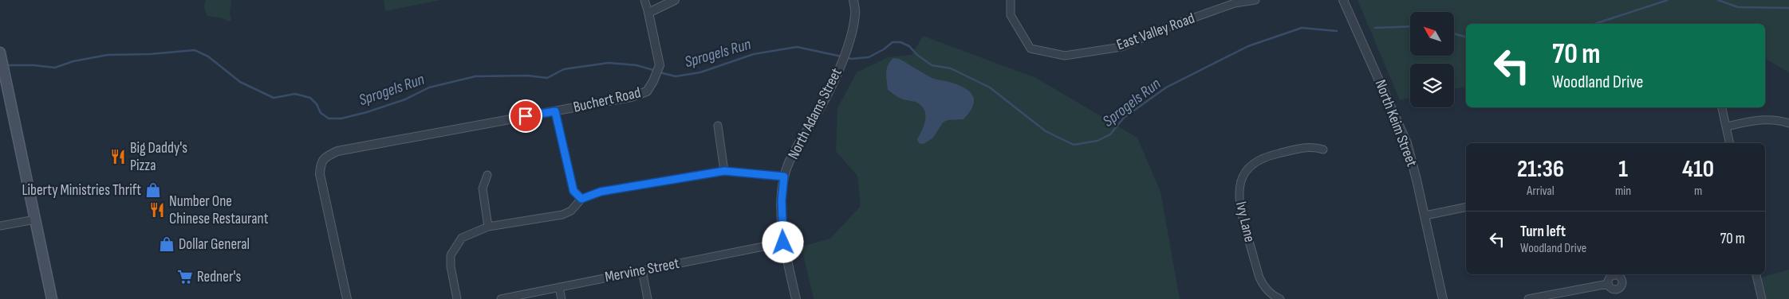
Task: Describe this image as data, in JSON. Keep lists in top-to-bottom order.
{
  "streets": {
    "street": [
      "East Valley Road",
      "Buchert Road",
      "North Adams Street",
      "North Keim Street",
      "Ivy Lane",
      "Mervine Street"
    ]
  },
  "crossings": [
    ["North Adams Street", "Mervine Street"]
  ],
  "water": ["Sprogels Run"],
  "places": {
    "restaurant": ["Big Daddy's Pizza", "Number One Chinese Restaurant"],
    "shop": ["Liberty Ministries Thrift", "Dollar General"],
    "supermarket": ["Redner's"]
  },
  "north": "top left",
  "page": {
    "turn": ["70 m", "Woodland Drive"],
    "eta": [
      "21:36",
      "Arrival",
      "1",
      "min",
      "410",
      "m"
    ],
    "list": [
      {
        "name": "Turn left",
        "note": "Woodland Drive",
        "value": "70 m"
      }
    ]
  }
}
